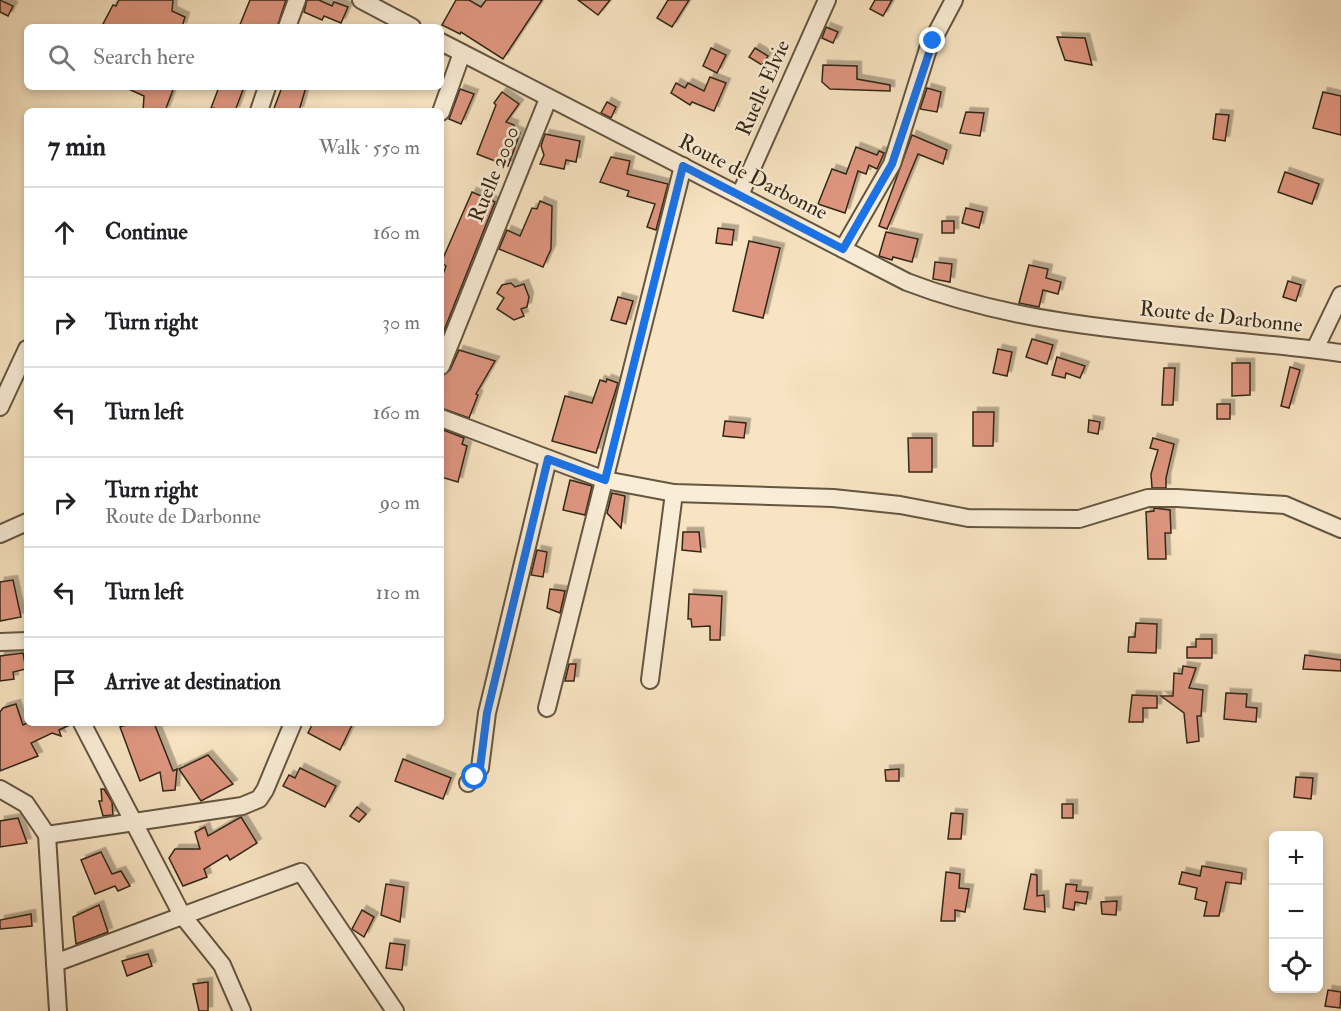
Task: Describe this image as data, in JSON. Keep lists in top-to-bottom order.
{
  "streets": {
    "street": ["Ruelle Elvie", "Ruelle 2000", "Route de Darbonne"]
  },
  "crossings": [
    ["Ruelle Elvie", "Route de Darbonne"],
    ["Ruelle 2000", "Route de Darbonne"]
  ],
  "page": {
    "search": "Search here",
    "heading": ["7 min", "Walk · 550 m"],
    "list": [
      ["Continue", "160 m"],
      ["Turn right", "30 m"],
      ["Turn left", "160 m"],
      ["Turn right", "Route de Darbonne", "90 m"],
      ["Turn left", "110 m"],
      "Arrive at destination"
    ],
    "map_buttons": ["+", "−"]
  }
}
